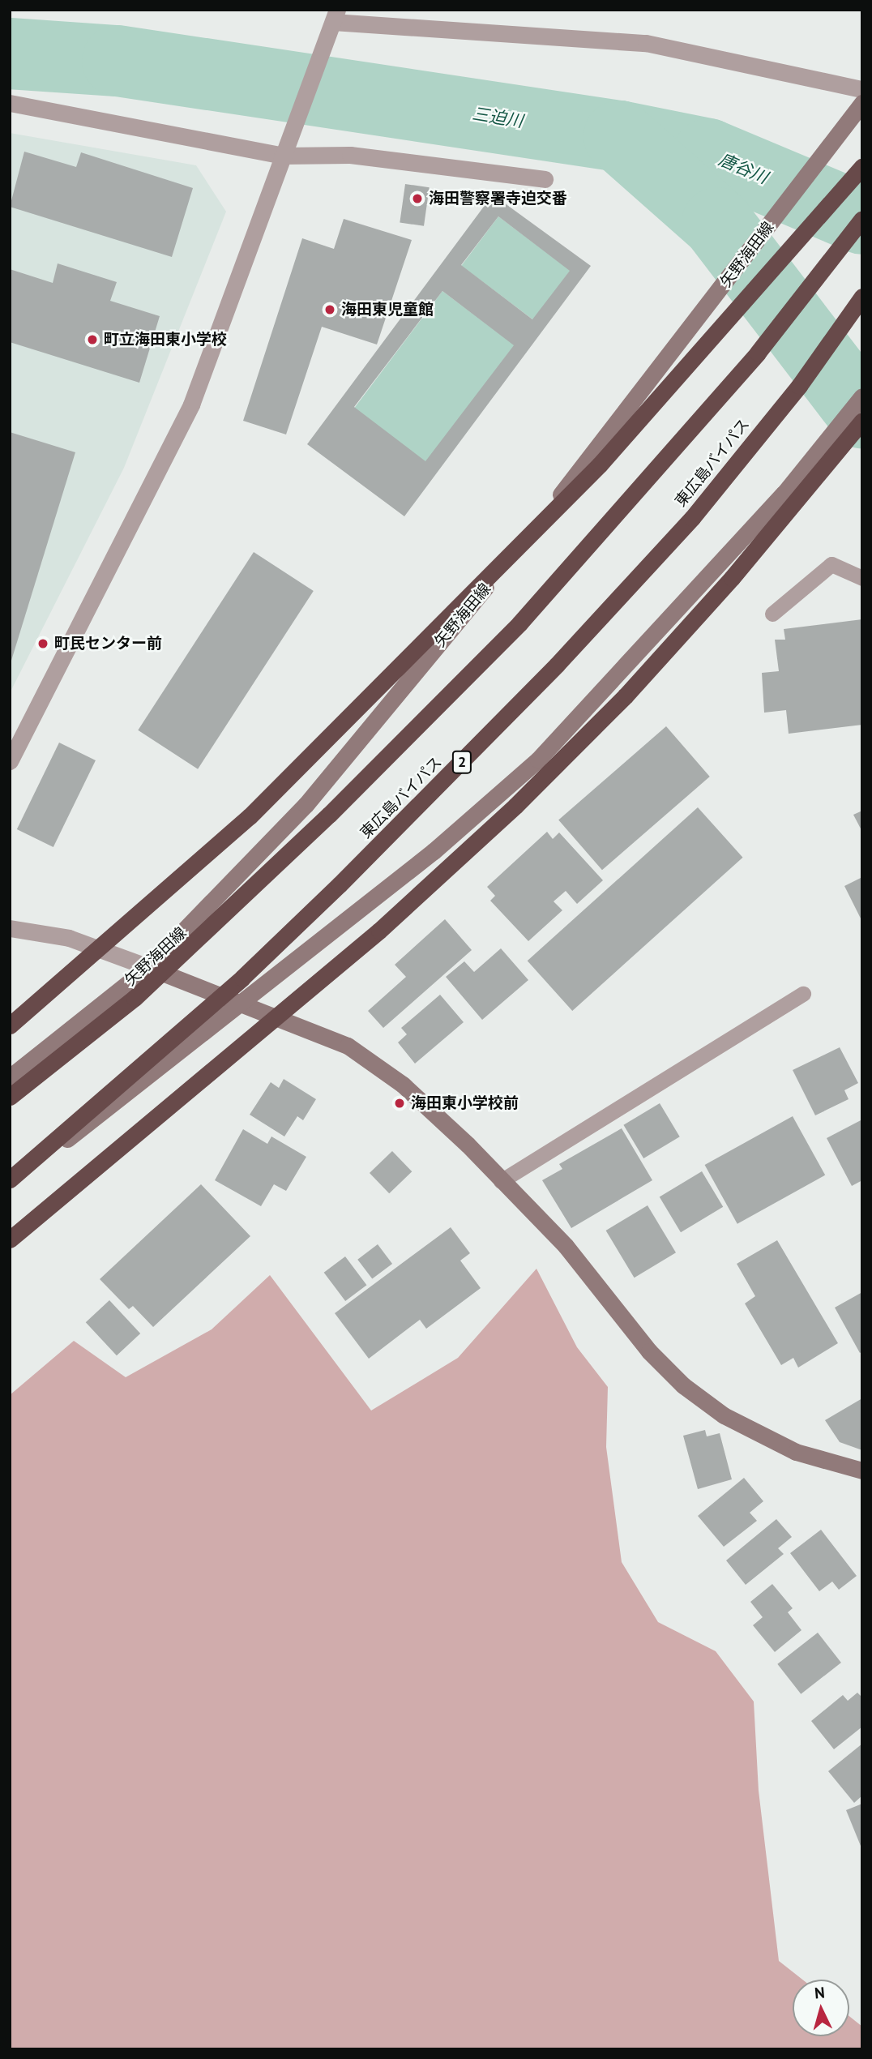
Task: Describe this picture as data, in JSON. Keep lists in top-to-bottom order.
{
  "streets": {
    "highway": ["東広島バイパス", "2"],
    "main road": ["矢野海田線"]
  },
  "water": ["三迫川", "唐谷川"],
  "places": [
    "海田警察署寺迫交番",
    "海田東児童館",
    "町立海田東小学校",
    "町民センター前",
    "海田東小学校前"
  ],
  "north": "top"
}
